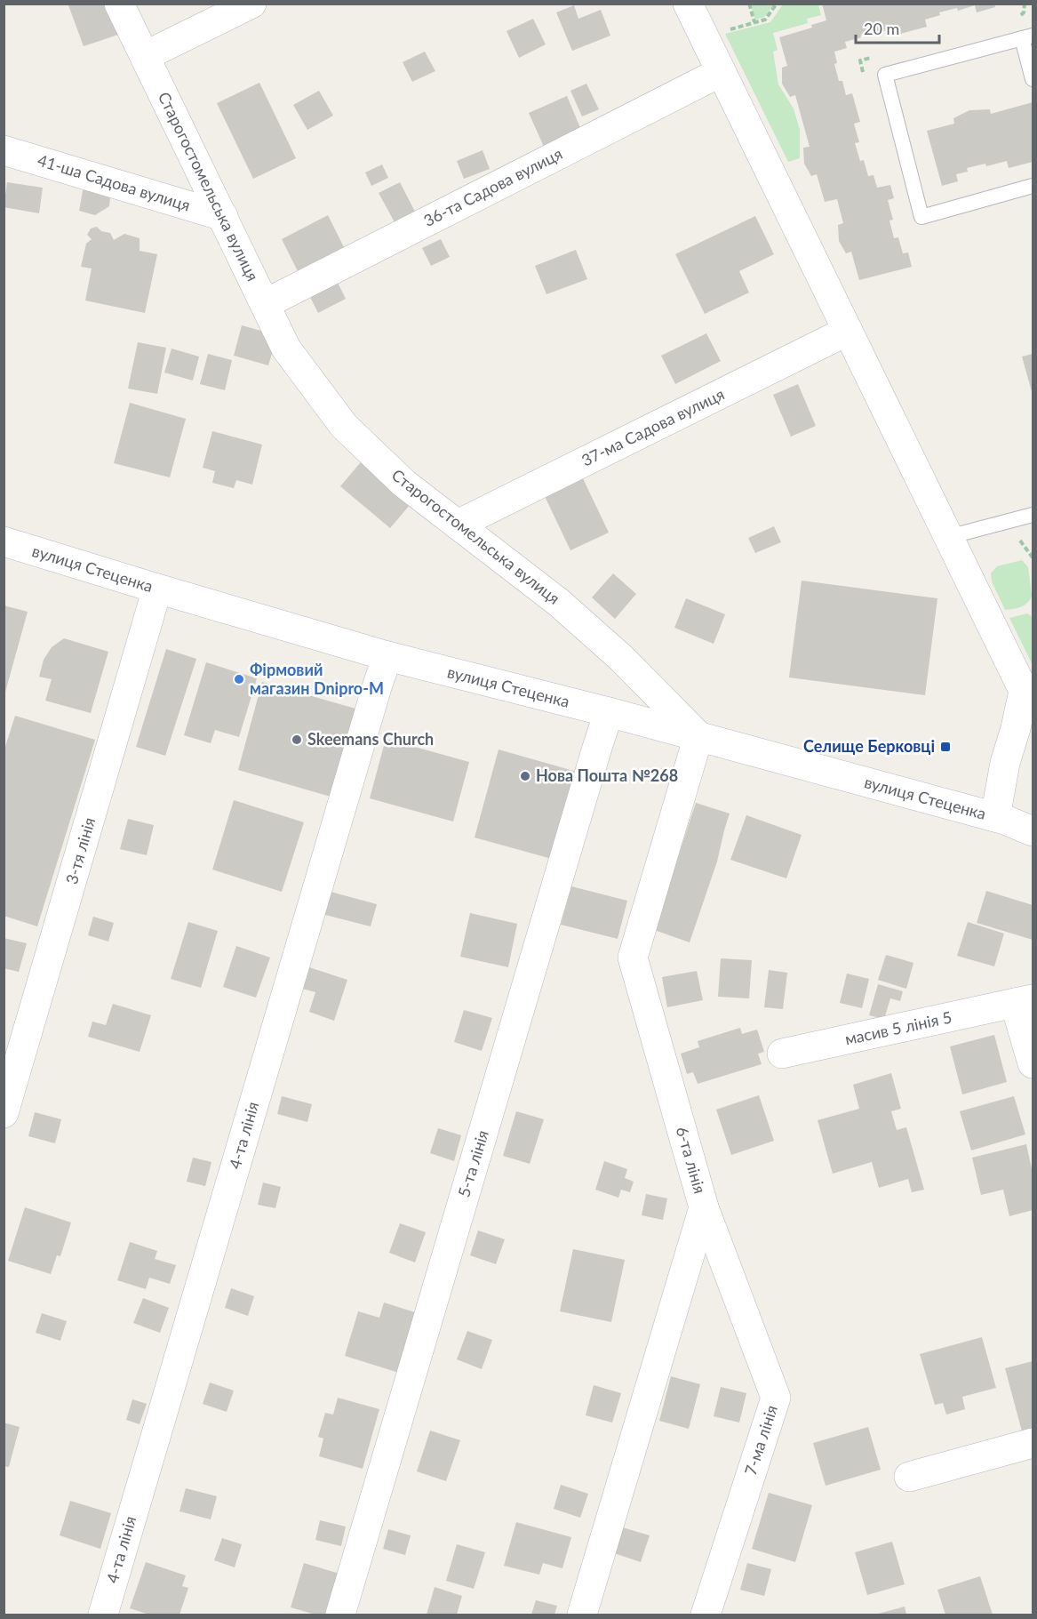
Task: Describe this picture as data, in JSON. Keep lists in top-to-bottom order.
{
  "streets": {
    "street": [
      "41-ша Садова вулиця",
      "Старогостомельська вулиця",
      "36-та Садова вулиця",
      "37-ма Садова вулиця",
      "вулиця Стеценка",
      "3-тя лінія",
      "масив 5 лінія 5",
      "4-та лінія",
      "6-та лінія",
      "5-та лінія",
      "7-ма лінія"
    ]
  },
  "crossings": [
    ["41-ша Садова вулиця", "Старогостомельська вулиця"],
    ["Старогостомельська вулиця", "36-та Садова вулиця"],
    ["Старогостомельська вулиця", "37-ма Садова вулиця"],
    ["Старогостомельська вулиця", "вулиця Стеценка"],
    ["Старогостомельська вулиця", "6-та лінія"],
    ["вулиця Стеценка", "3-тя лінія"],
    ["вулиця Стеценка", "4-та лінія"],
    ["вулиця Стеценка", "6-та лінія"],
    ["вулиця Стеценка", "5-та лінія"],
    ["6-та лінія", "7-ма лінія"]
  ],
  "places": {
    "other": ["Фірмовий магазин Dnipro-M", "Skeemans Church", "Нова Пошта №268"],
    "transit": ["Селище Берковці"]
  },
  "scale_bar": "20 m"
}
